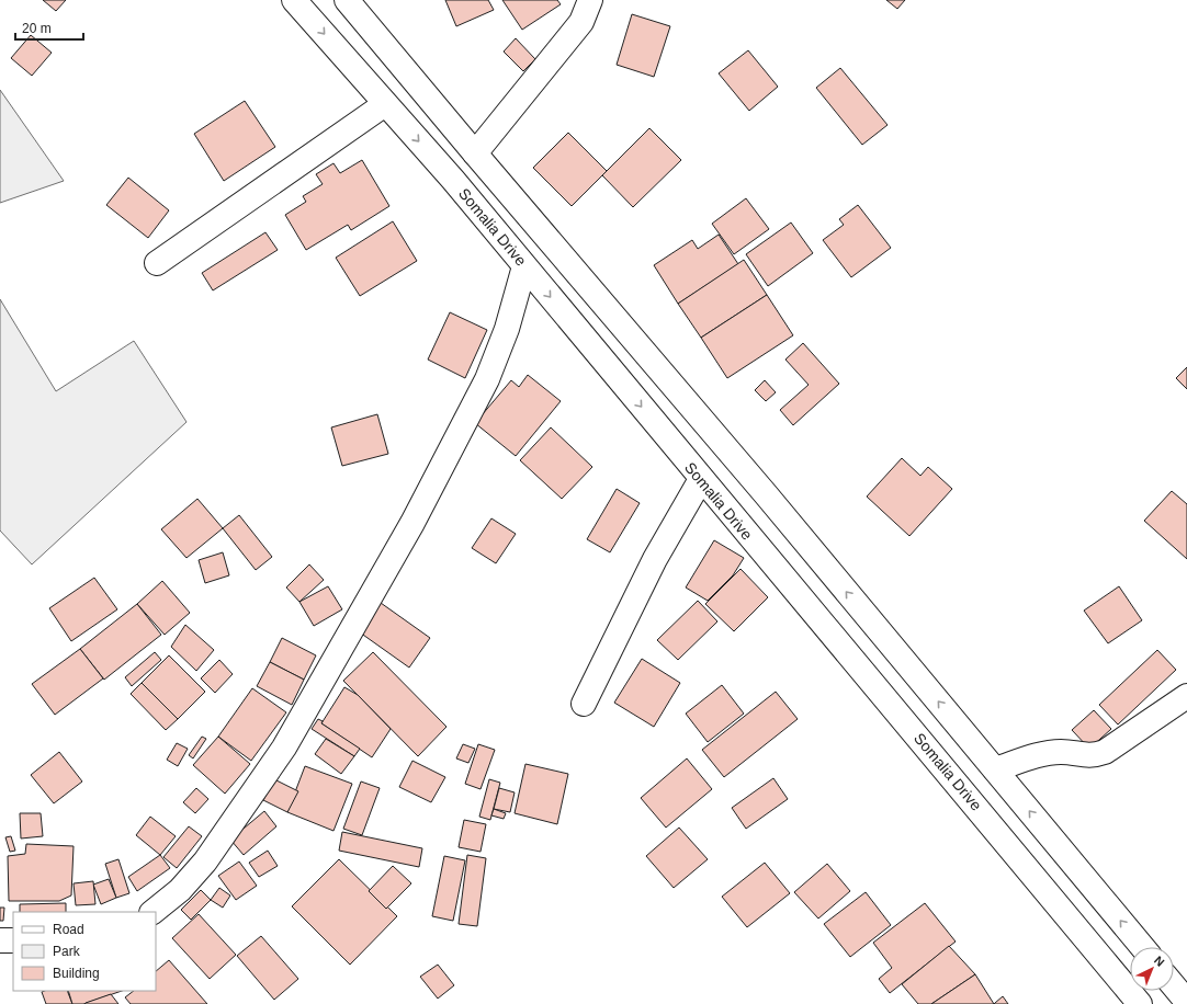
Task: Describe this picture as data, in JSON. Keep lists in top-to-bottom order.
{
  "streets": {
    "main road": ["Somalia Drive"]
  },
  "legend": ["Road", "Park", "Building"],
  "scale_bar": "20 m",
  "north": "top right"
}
